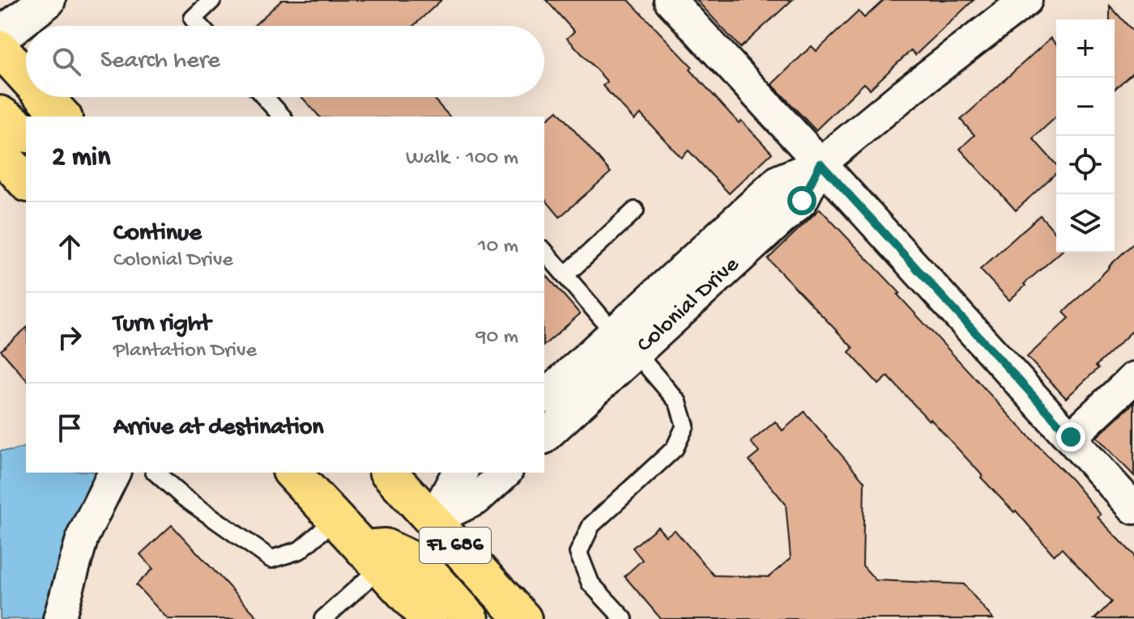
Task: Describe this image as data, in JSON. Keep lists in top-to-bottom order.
{
  "streets": {
    "main road": ["FL 686"],
    "street": ["Colonial Drive"]
  },
  "page": {
    "map_buttons": ["+", "−"],
    "search": "Search here",
    "heading": ["2 min", "Walk · 100 m"],
    "list": [
      ["Continue", "Colonial Drive", "10 m"],
      ["Turn right", "Plantation Drive", "90 m"],
      "Arrive at destination"
    ]
  }
}
